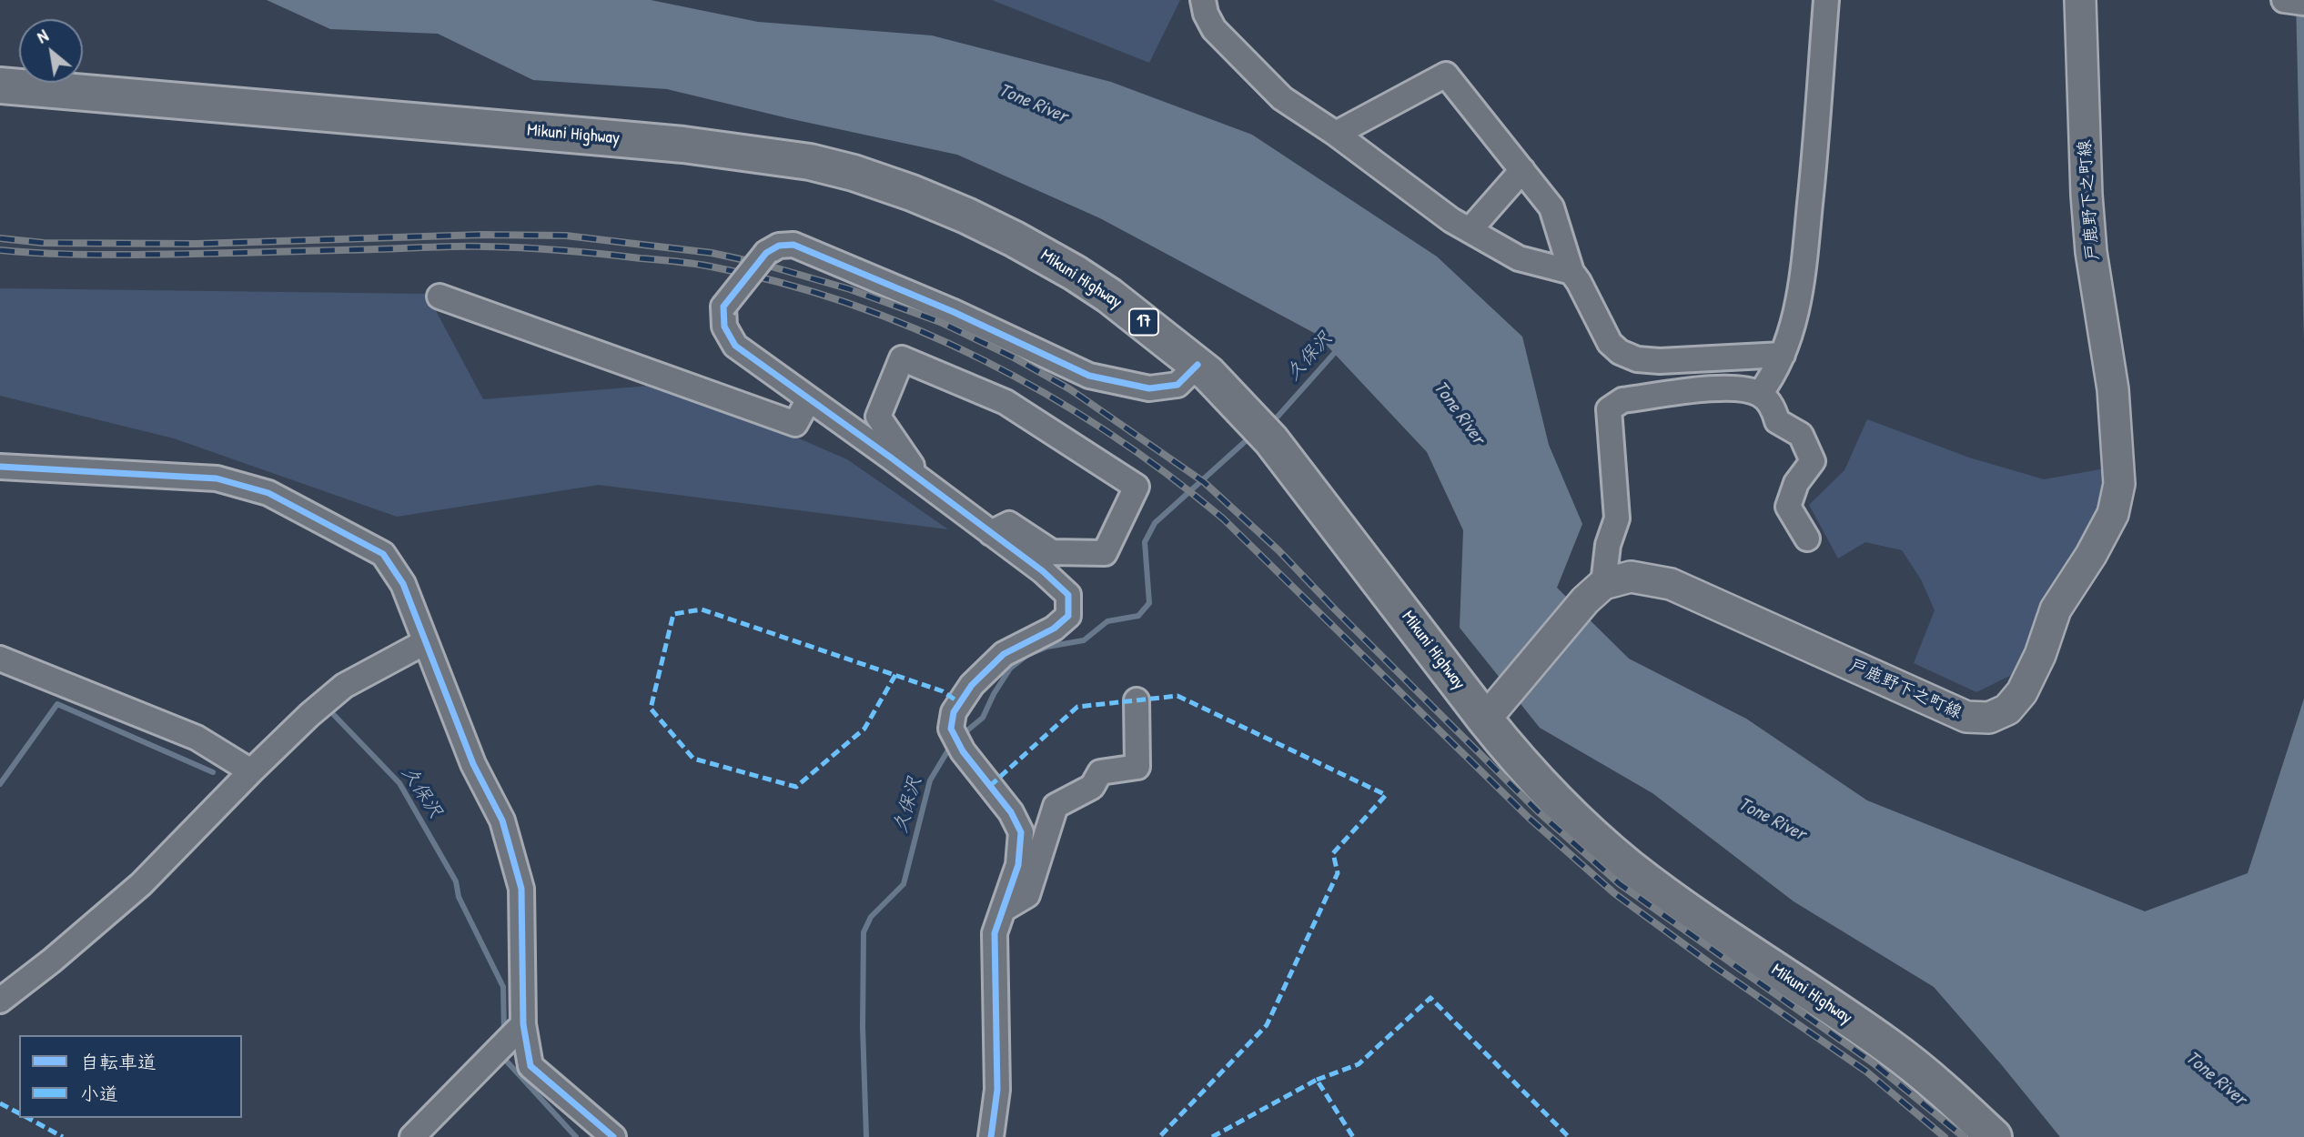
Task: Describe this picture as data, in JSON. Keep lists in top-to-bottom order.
{
  "streets": {
    "highway": ["Mikuni Highway", "17"],
    "main road": ["戸鹿野下之町線"]
  },
  "water": ["Tone River", "久保沢"],
  "legend": ["自転車道", "小道"],
  "north": "top left"
}
